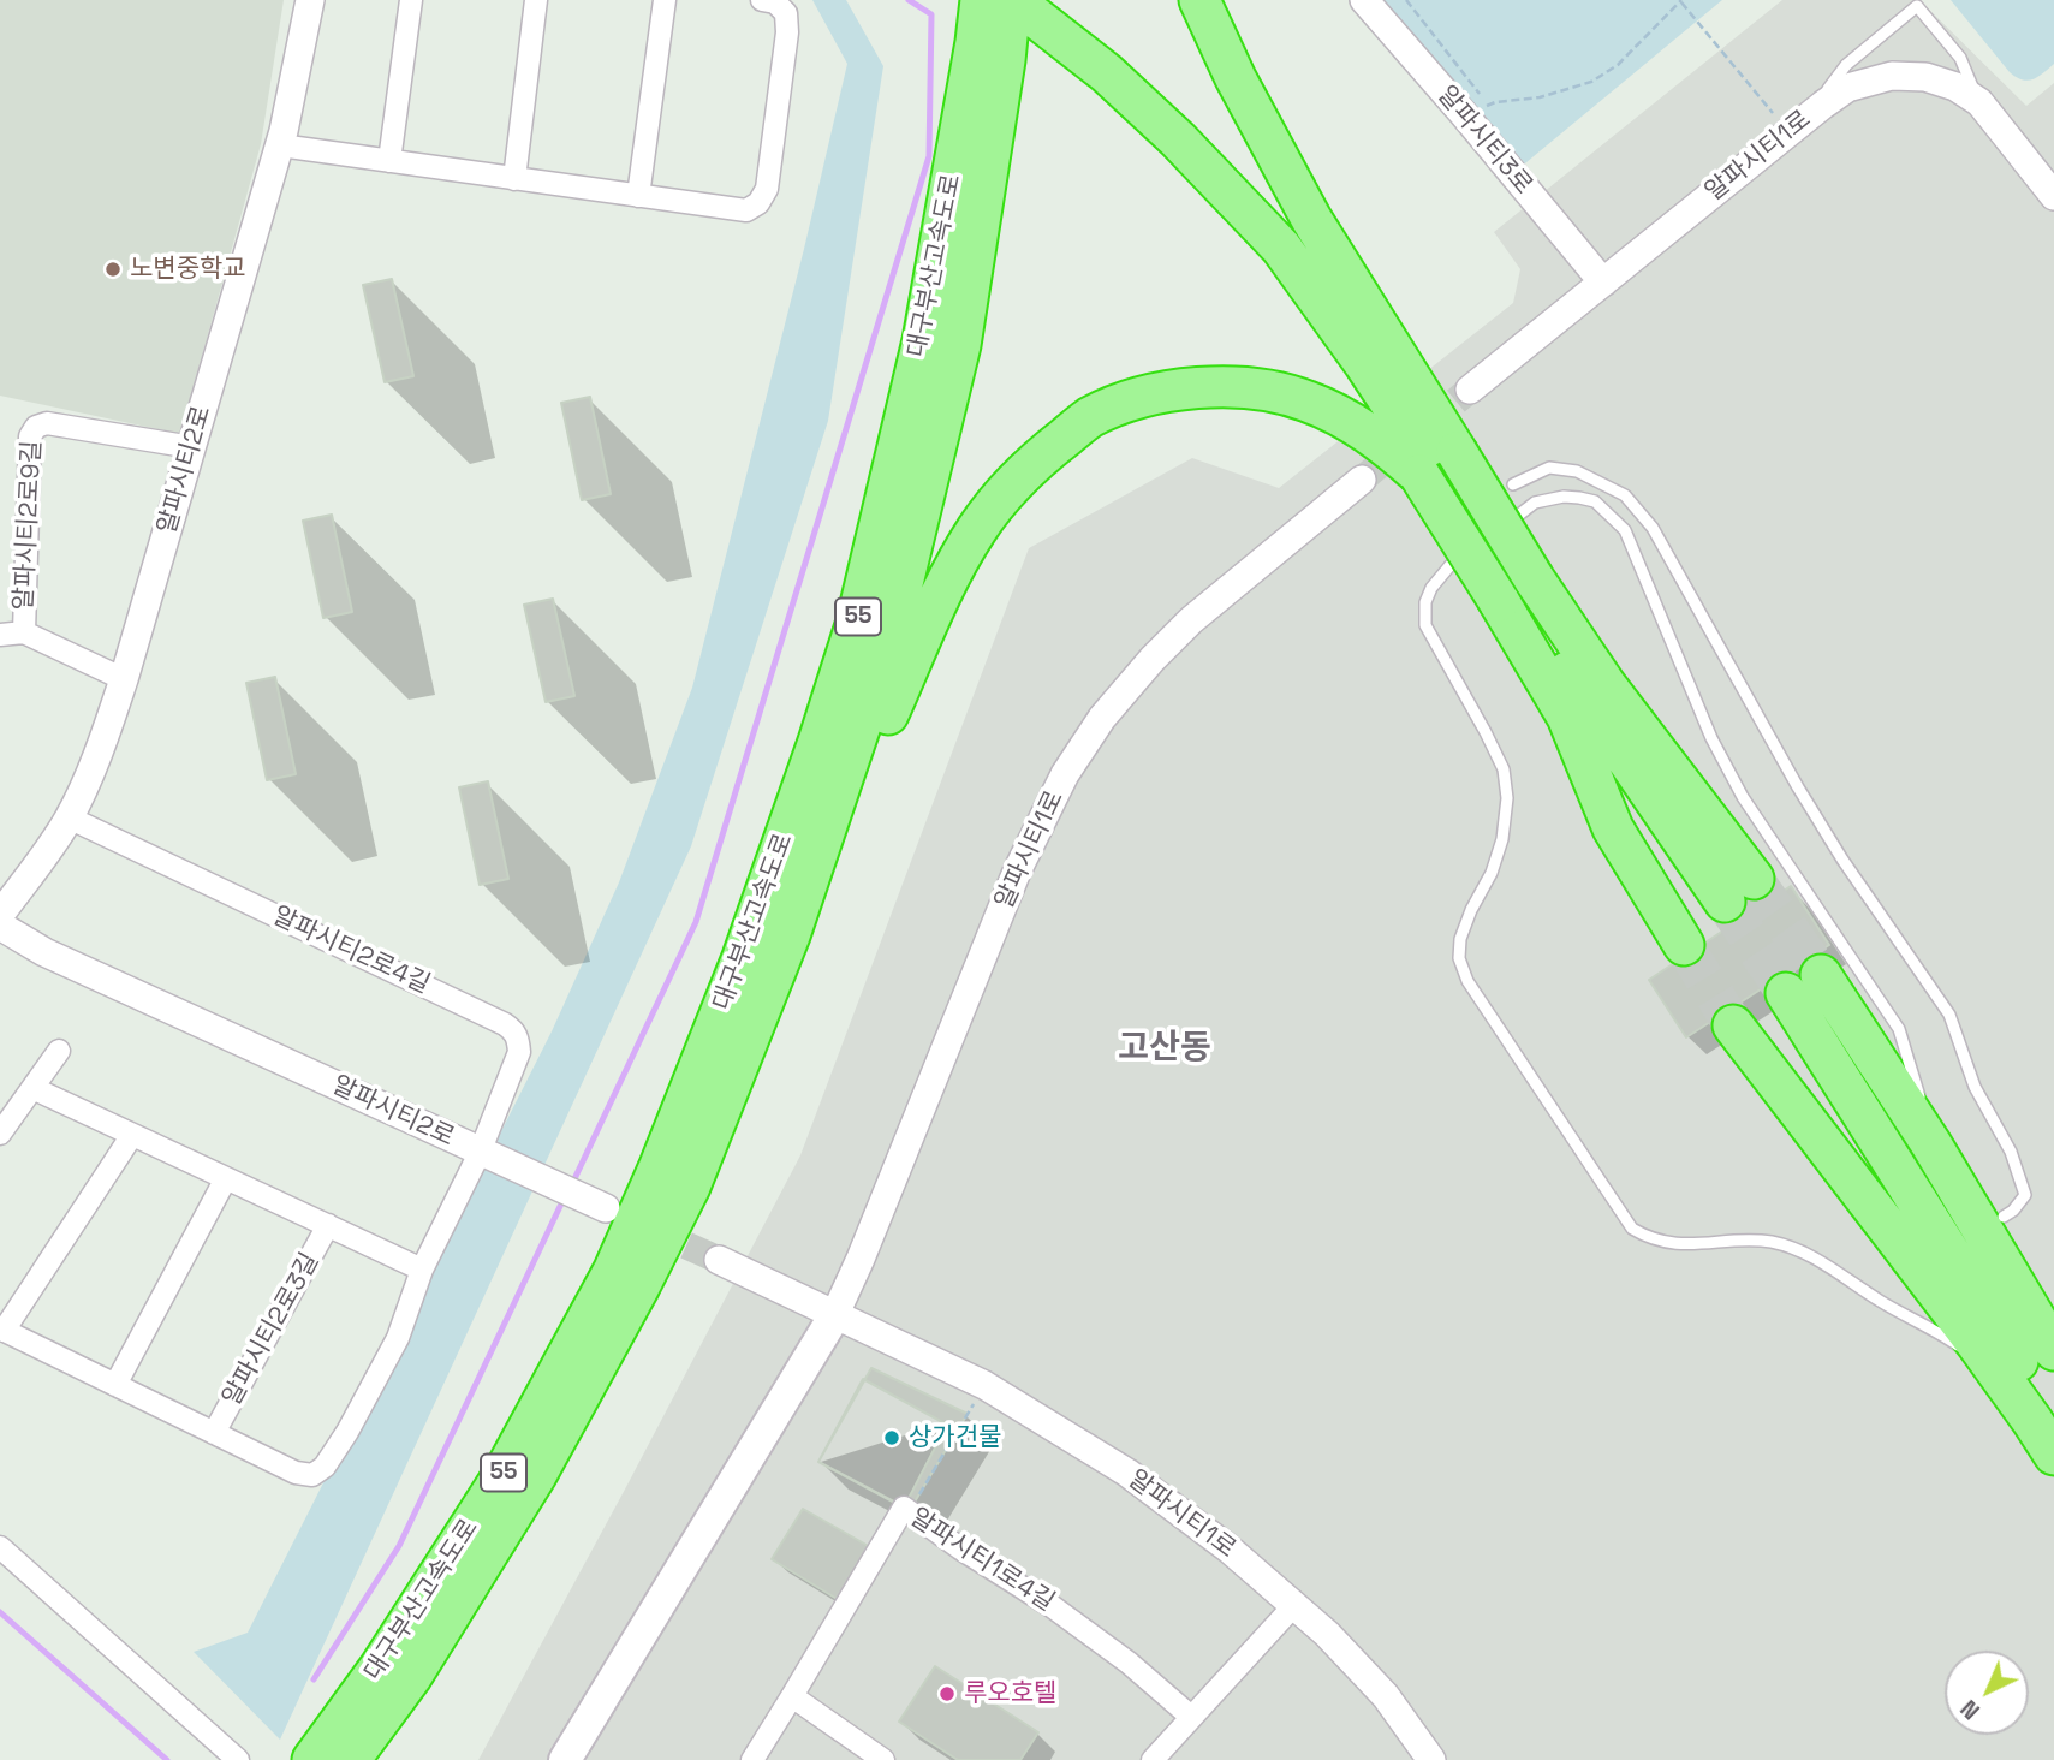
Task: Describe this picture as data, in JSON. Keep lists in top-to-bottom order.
{
  "streets": {
    "highway": ["대구부산고속도로", "55"],
    "main road": ["알파시티1로"],
    "street": [
      "알파시티3로",
      "알파시티2로",
      "알파시티2로9길",
      "알파시티2로4길",
      "알파시티2로3길",
      "알파시티1로4길"
    ]
  },
  "crossings": [
    ["알파시티3로", "알파시티1로"],
    ["알파시티2로", "알파시티2로9길"],
    ["알파시티2로", "알파시티2로4길"],
    ["알파시티2로", "알파시티2로3길"],
    ["알파시티2로4길", "알파시티2로3길"]
  ],
  "districts": ["고산동"],
  "places": ["노변중학교", "상가건물", "루오호텔"],
  "north": "bottom left"
}
